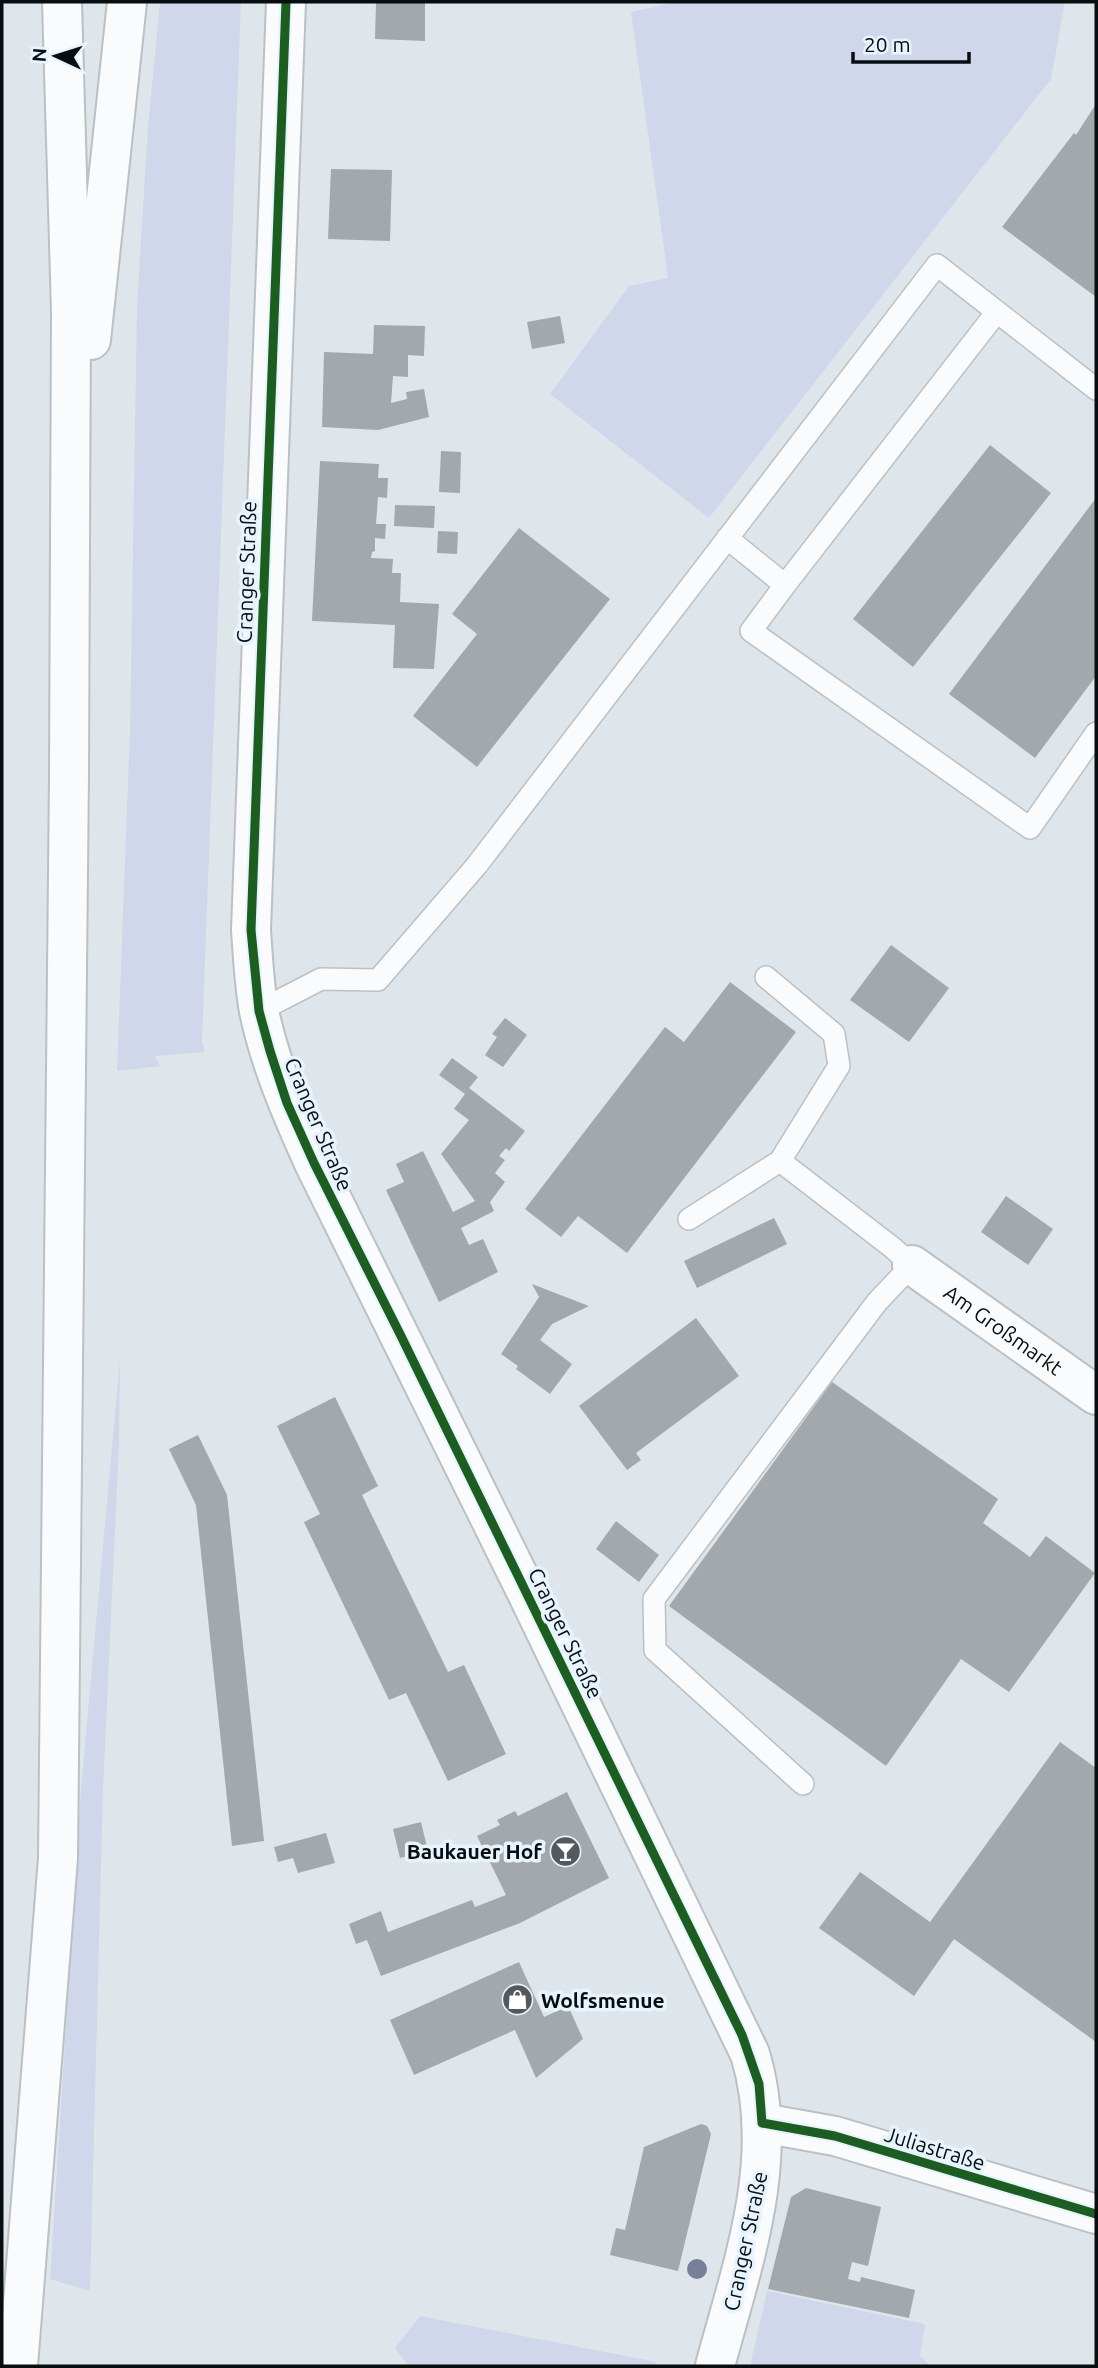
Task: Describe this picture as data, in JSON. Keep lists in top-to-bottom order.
{
  "streets": {
    "main road": ["Cranger Straße", "Am Großmarkt", "Juliastraße"]
  },
  "crossings": [
    ["Cranger Straße", "Juliastraße"]
  ],
  "places": {
    "bar": ["Baukauer Hof"],
    "shop": ["Wolfsmenue"]
  },
  "scale_bar": "20 m",
  "north": "left"
}
